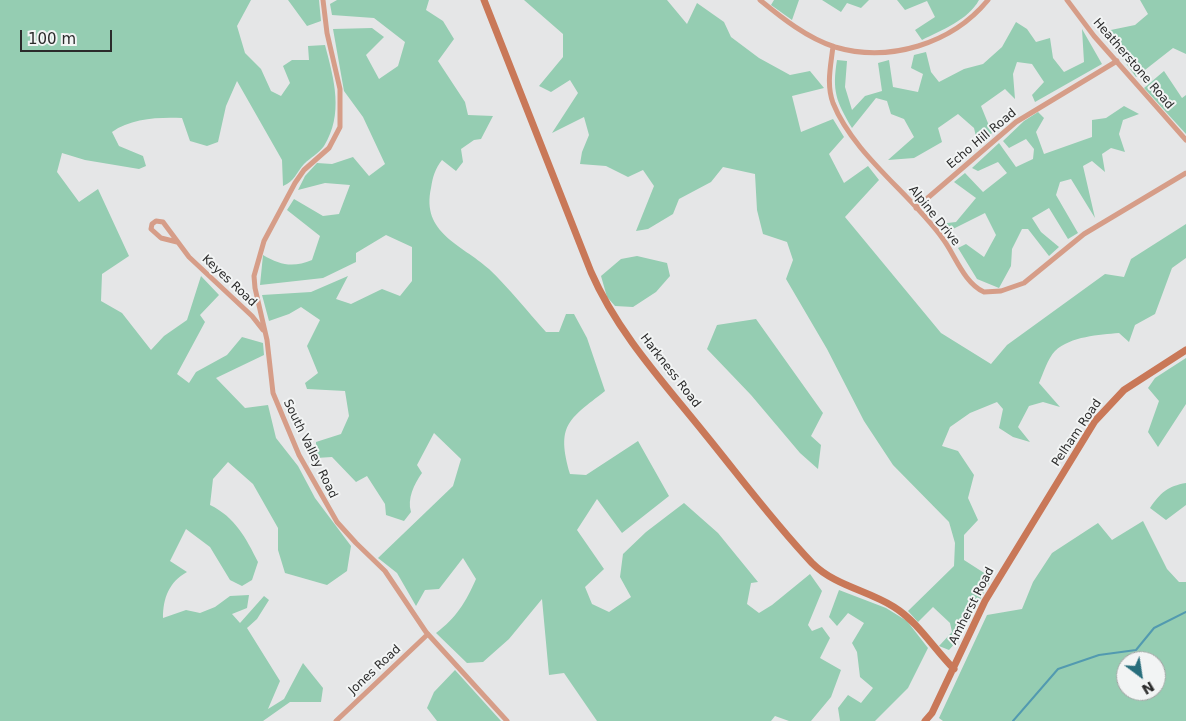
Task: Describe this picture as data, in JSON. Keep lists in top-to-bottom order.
{
  "streets": {
    "main road": ["Harkness Road", "Pelham Road", "Amherst Road"],
    "street": [
      "Heatherstone Road",
      "Echo Hill Road",
      "Alpine Drive",
      "Keyes Road",
      "South Valley Road",
      "Jones Road"
    ]
  },
  "crossings": [
    ["Heatherstone Road", "Echo Hill Road"],
    ["Echo Hill Road", "Alpine Drive"],
    ["Keyes Road", "South Valley Road"],
    ["Harkness Road", "Amherst Road"],
    ["Pelham Road", "Amherst Road"],
    ["South Valley Road", "Jones Road"]
  ],
  "scale_bar": "100 m",
  "north": "bottom right"
}
